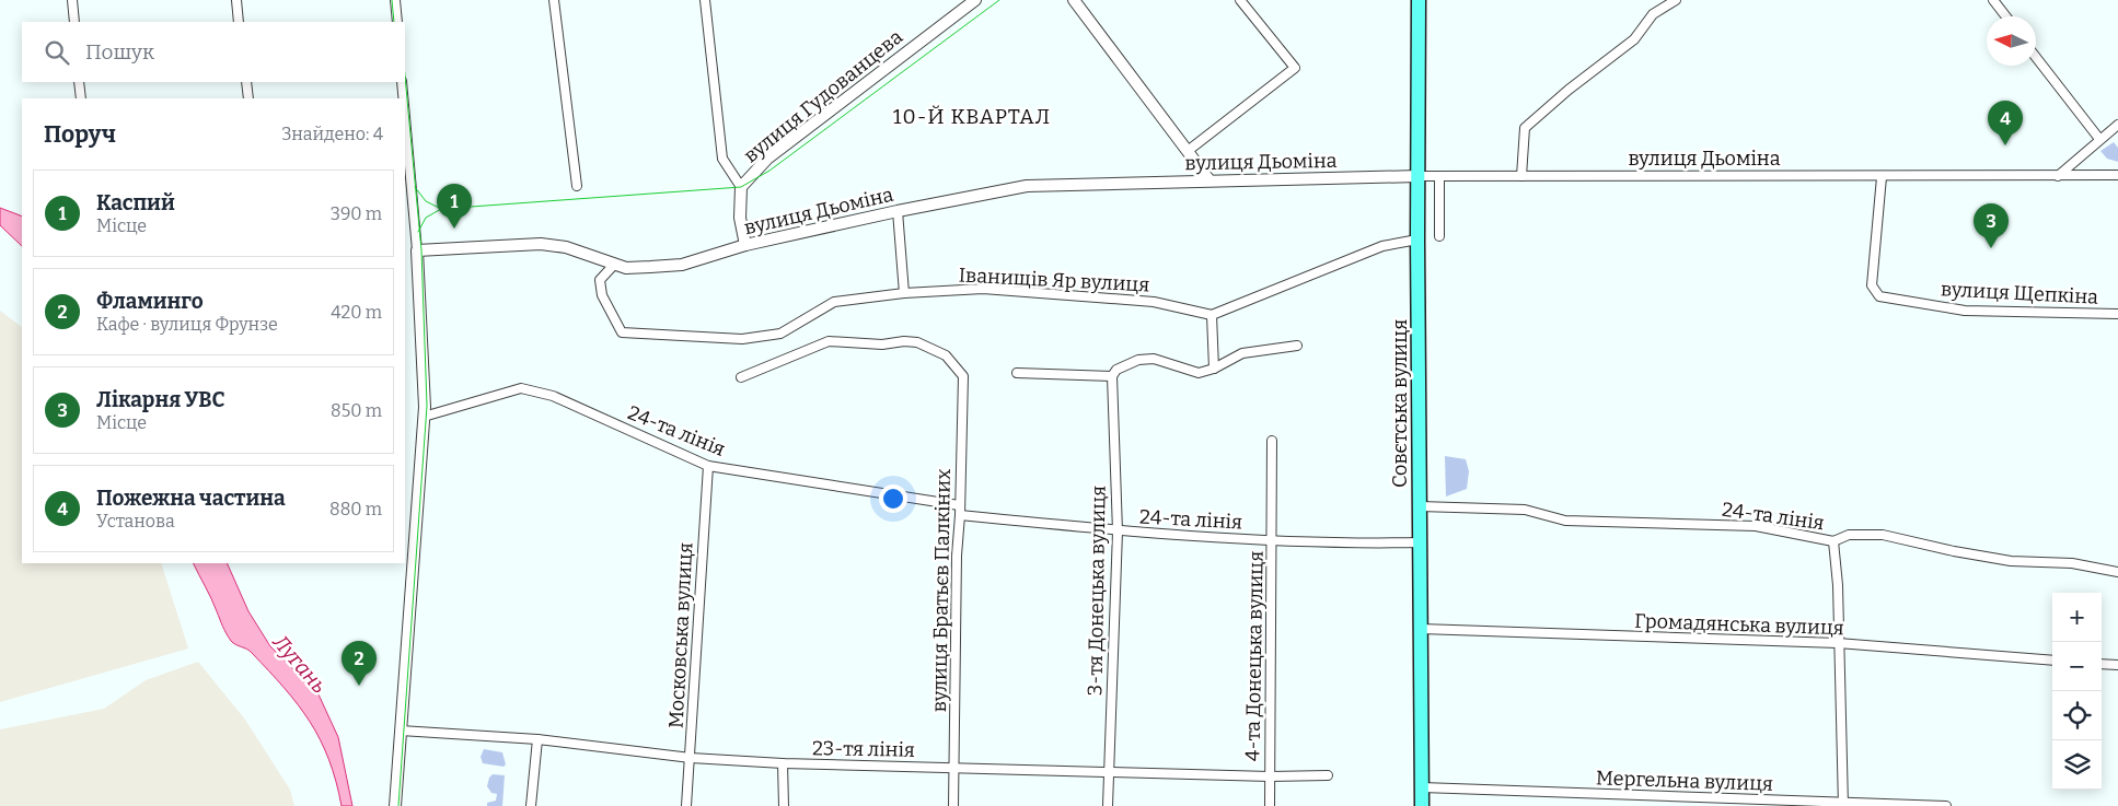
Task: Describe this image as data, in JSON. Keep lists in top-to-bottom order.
{
  "streets": {
    "main road": ["Совєтська вулиця"],
    "street": [
      "вулиця Гудованцева",
      "вулиця Дьоміна",
      "Іванищів Яр вулиця",
      "вулиця Щепкіна",
      "24-та лінія",
      "вулиця Братьєв Палкіних",
      "3-тя Донецька вулиця",
      "Громадянська вулиця",
      "Московська вулиця",
      "4-та Донецька вулиця",
      "23-тя лінія",
      "Мергельна вулиця"
    ]
  },
  "crossings": [
    ["вулиця Гудованцева", "вулиця Дьоміна"],
    ["вулиця Дьоміна", "Іванищів Яр вулиця"],
    ["вулиця Дьоміна", "вулиця Щепкіна"],
    ["вулиця Дьоміна", "Совєтська вулиця"],
    ["Совєтська вулиця", "24-та лінія"],
    ["Совєтська вулиця", "Громадянська вулиця"],
    ["Совєтська вулиця", "Мергельна вулиця"],
    ["24-та лінія", "вулиця Братьєв Палкіних"],
    ["24-та лінія", "3-тя Донецька вулиця"],
    ["24-та лінія", "Московська вулиця"],
    ["24-та лінія", "4-та Донецька вулиця"],
    ["вулиця Братьєв Палкіних", "23-тя лінія"],
    ["3-тя Донецька вулиця", "23-тя лінія"],
    ["Московська вулиця", "23-тя лінія"],
    ["4-та Донецька вулиця", "23-тя лінія"]
  ],
  "districts": ["10-Й КВАРТАЛ"],
  "water": ["Лугань"],
  "north": "left",
  "page": {
    "search": "Пошук",
    "heading": ["Поруч", "Знайдено: 4"],
    "pins": [
      "4",
      "1",
      "3",
      "2"
    ],
    "list": [
      {
        "mark": "1",
        "name": "Каспий",
        "note": "Місце",
        "value": "390 m"
      },
      {
        "mark": "2",
        "name": "Фламинго",
        "note": "Кафе · вулиця Фрунзе",
        "value": "420 m"
      },
      {
        "mark": "3",
        "name": "Лікарня УВС",
        "note": "Місце",
        "value": "850 m"
      },
      {
        "mark": "4",
        "name": "Пожежна частина",
        "note": "Установа",
        "value": "880 m"
      }
    ],
    "map_buttons": ["+", "−"]
  }
}
